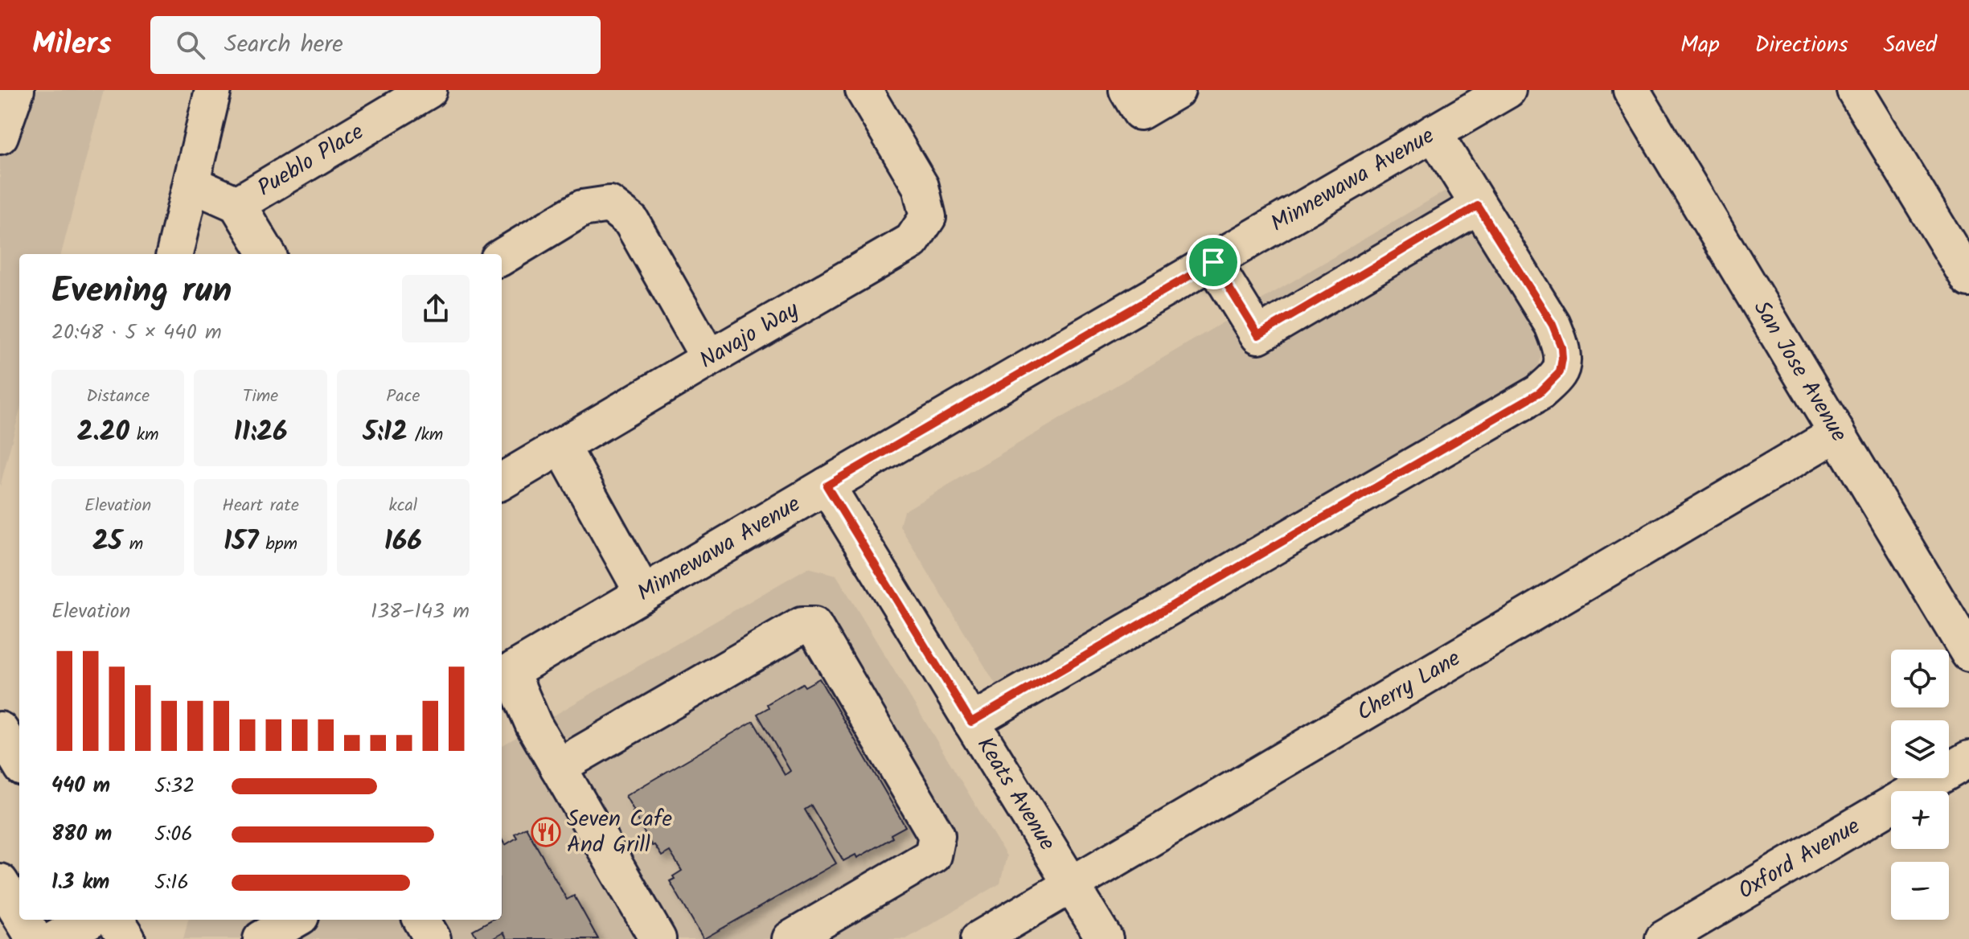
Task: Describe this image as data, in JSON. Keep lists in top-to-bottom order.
{
  "streets": {
    "street": [
      "Pueblo Place",
      "Minnewawa Avenue",
      "Navajo Way",
      "San Jose Avenue",
      "Cherry Lane",
      "Keats Avenue",
      "Oxford Avenue"
    ]
  },
  "crossings": [
    ["Minnewawa Avenue", "Keats Avenue"],
    ["San Jose Avenue", "Cherry Lane"],
    ["Cherry Lane", "Keats Avenue"]
  ],
  "places": {
    "restaurant": ["Seven Cafe And Grill"]
  },
  "page": {
    "header": "Milers",
    "search": "Search here",
    "nav": ["Map", "Directions", "Saved"],
    "heading": ["Evening run", "20:48 · 5 × 440 m"],
    "stats": [
      ["Distance", "2.20 km"],
      ["Time", "11:26"],
      ["Pace", "5:12 /km"],
      ["Elevation", "25 m"],
      ["Heart rate", "157 bpm"],
      ["kcal", "166"]
    ],
    "chart": ["Elevation", "138–143 m"],
    "map_buttons": ["+", "−"],
    "list": [
      {
        "name": "440 m",
        "note": "5:32"
      },
      {
        "name": "880 m",
        "note": "5:06"
      },
      {
        "name": "1.3 km",
        "note": "5:16"
      }
    ]
  }
}
